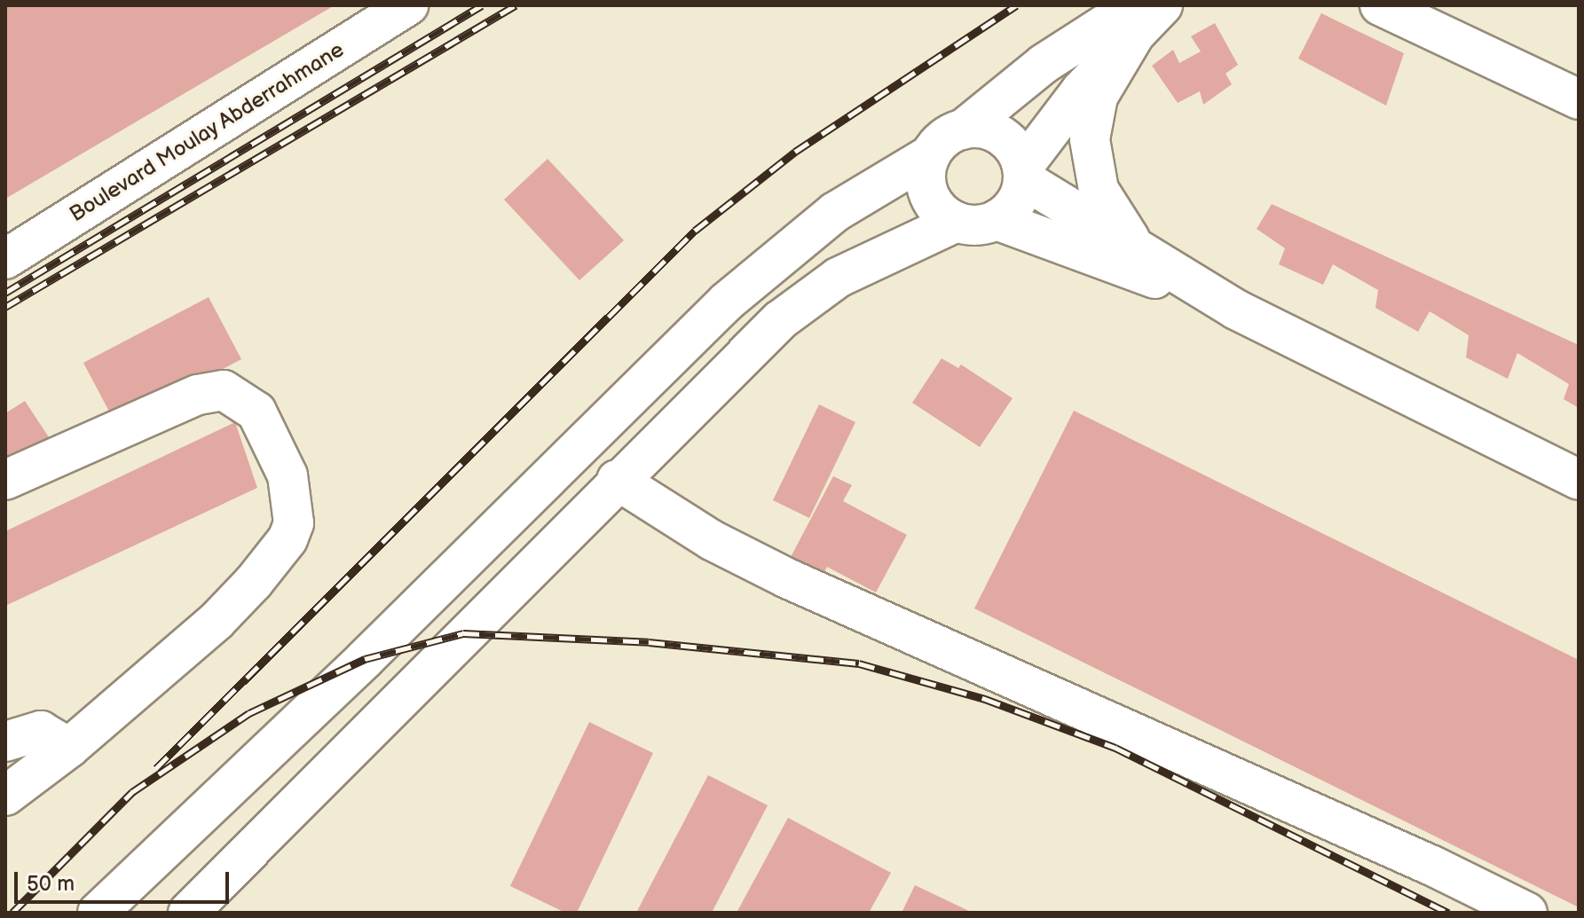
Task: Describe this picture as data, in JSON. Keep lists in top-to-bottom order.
{
  "streets": {
    "street": ["Boulevard Moulay Abderrahmane"]
  },
  "scale_bar": "50 m"
}
